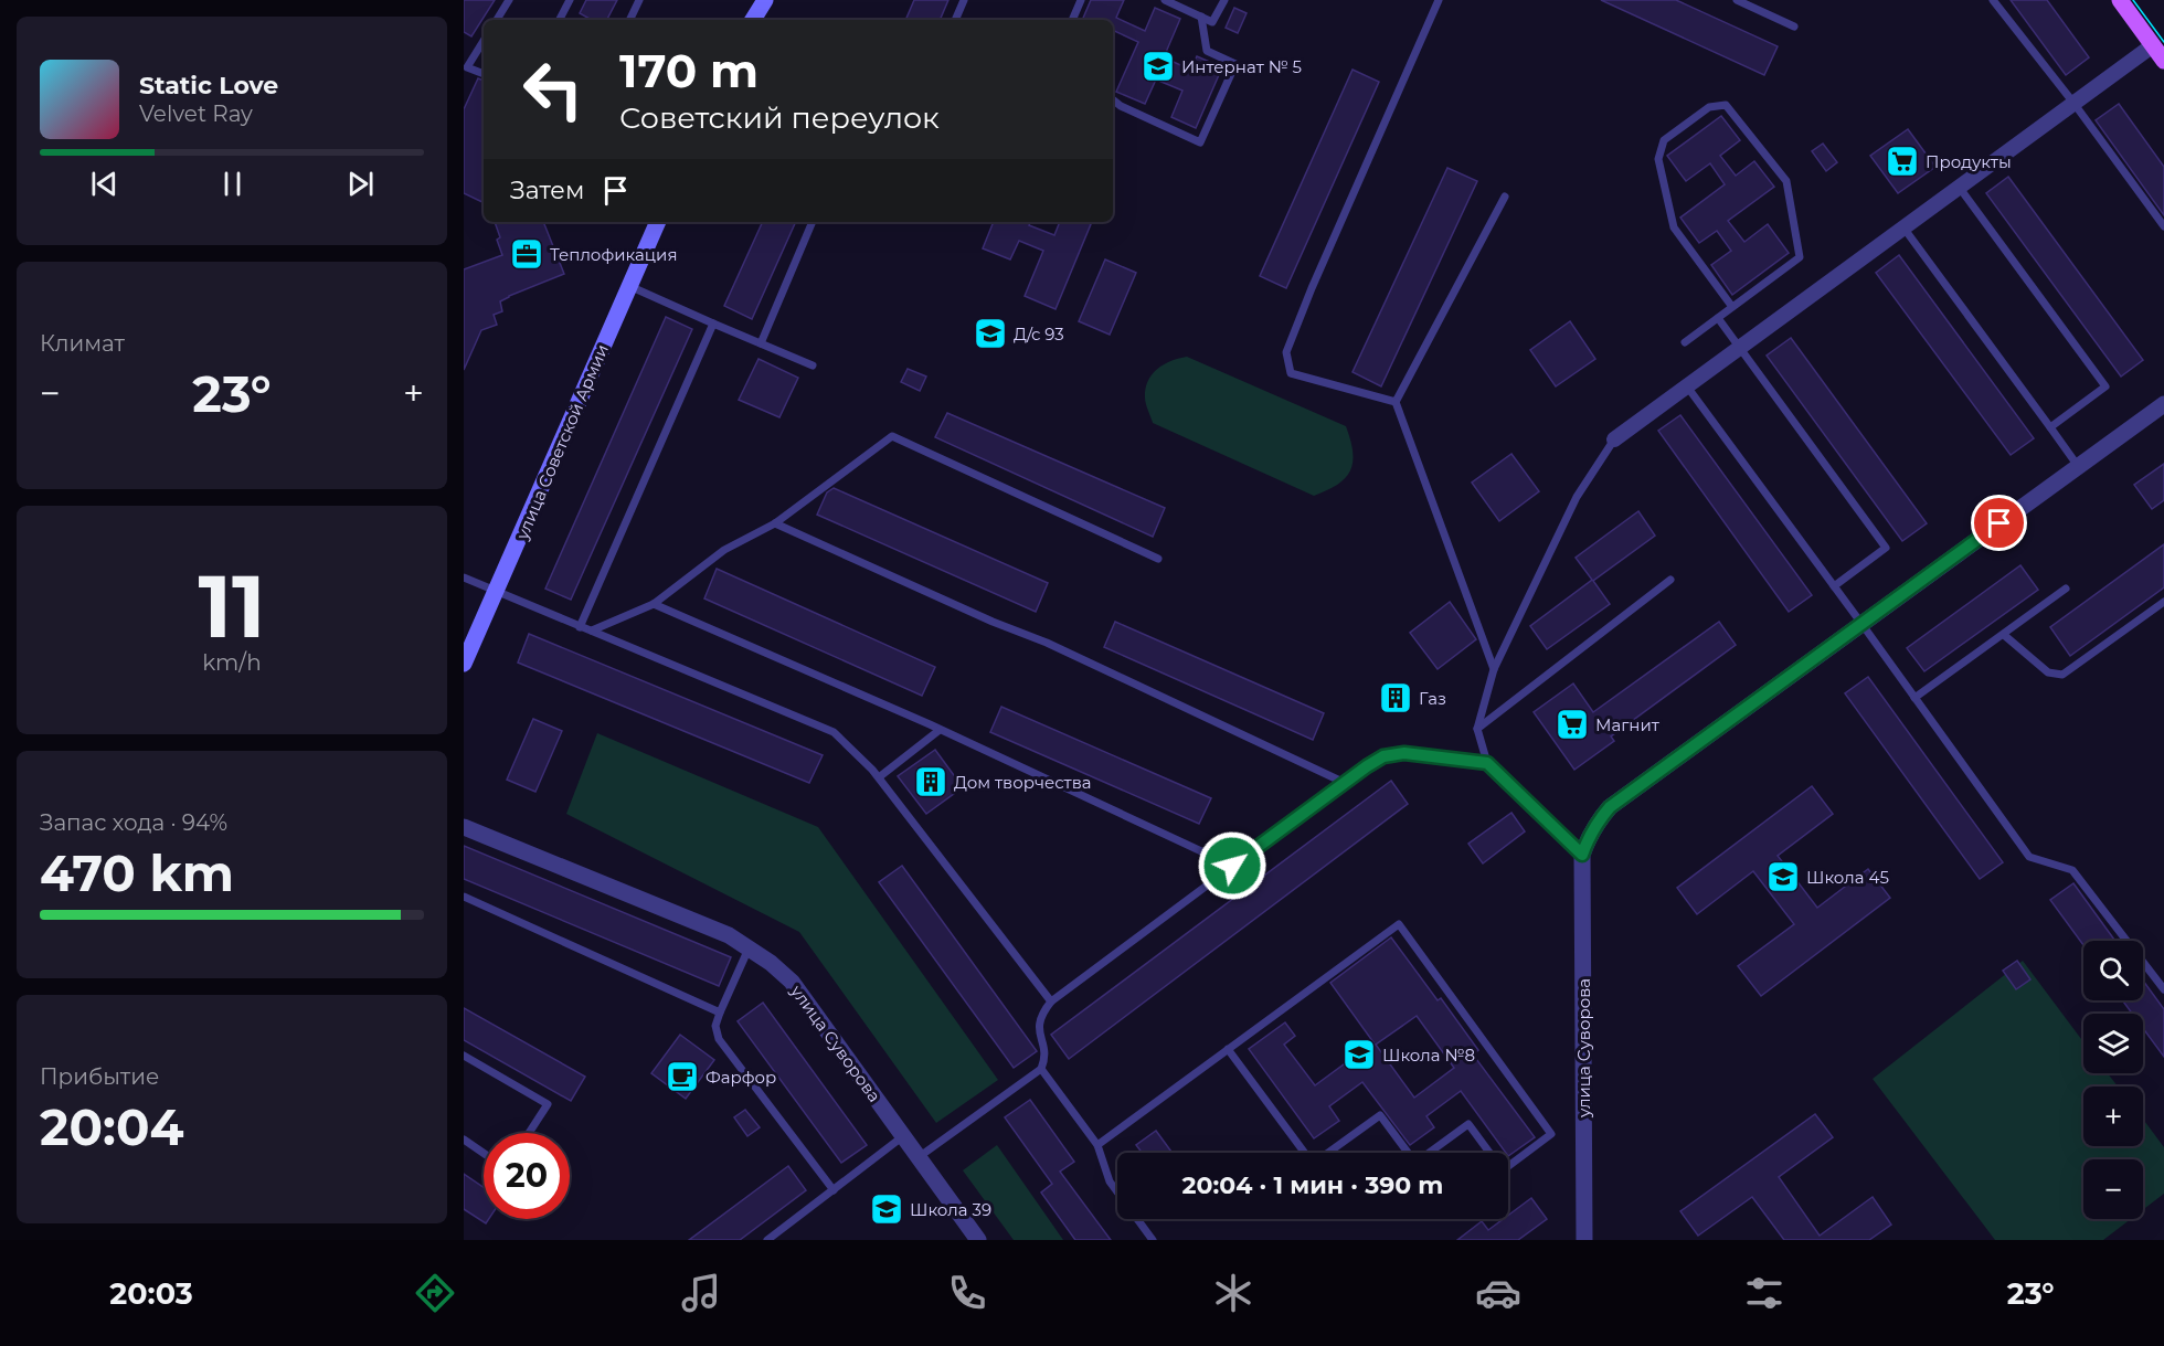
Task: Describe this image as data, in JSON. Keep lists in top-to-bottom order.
{
  "streets": {
    "main road": ["улица Советской Армии"],
    "street": ["улица Суворова"]
  },
  "places": {
    "school or university": [
      "Интернат № 5",
      "Д/с 93",
      "Школа 45",
      "Школа №8",
      "Школа 39"
    ],
    "supermarket": ["Продукты", "Магнит"],
    "office": ["Теплофикация"],
    "building": ["Газ", "Дом творчества"],
    "cafe": ["Фарфор"]
  },
  "page": {
    "turn": ["170 m", "Советский переулок"],
    "song": ["Static Love", "Velvet Ray"],
    "then": "Затем",
    "tile": [
      "Климат",
      ["11", "km/h"],
      ["Запас хода · 94%", "470 km"],
      ["Прибытие", "20:04"]
    ],
    "heat": ["−", "23°", "+"],
    "map_buttons": ["+", "−"],
    "limit": "20",
    "trip": "20:04 · 1 мин · 390 m",
    "tabs": ["20:03", "23°"]
  }
}
